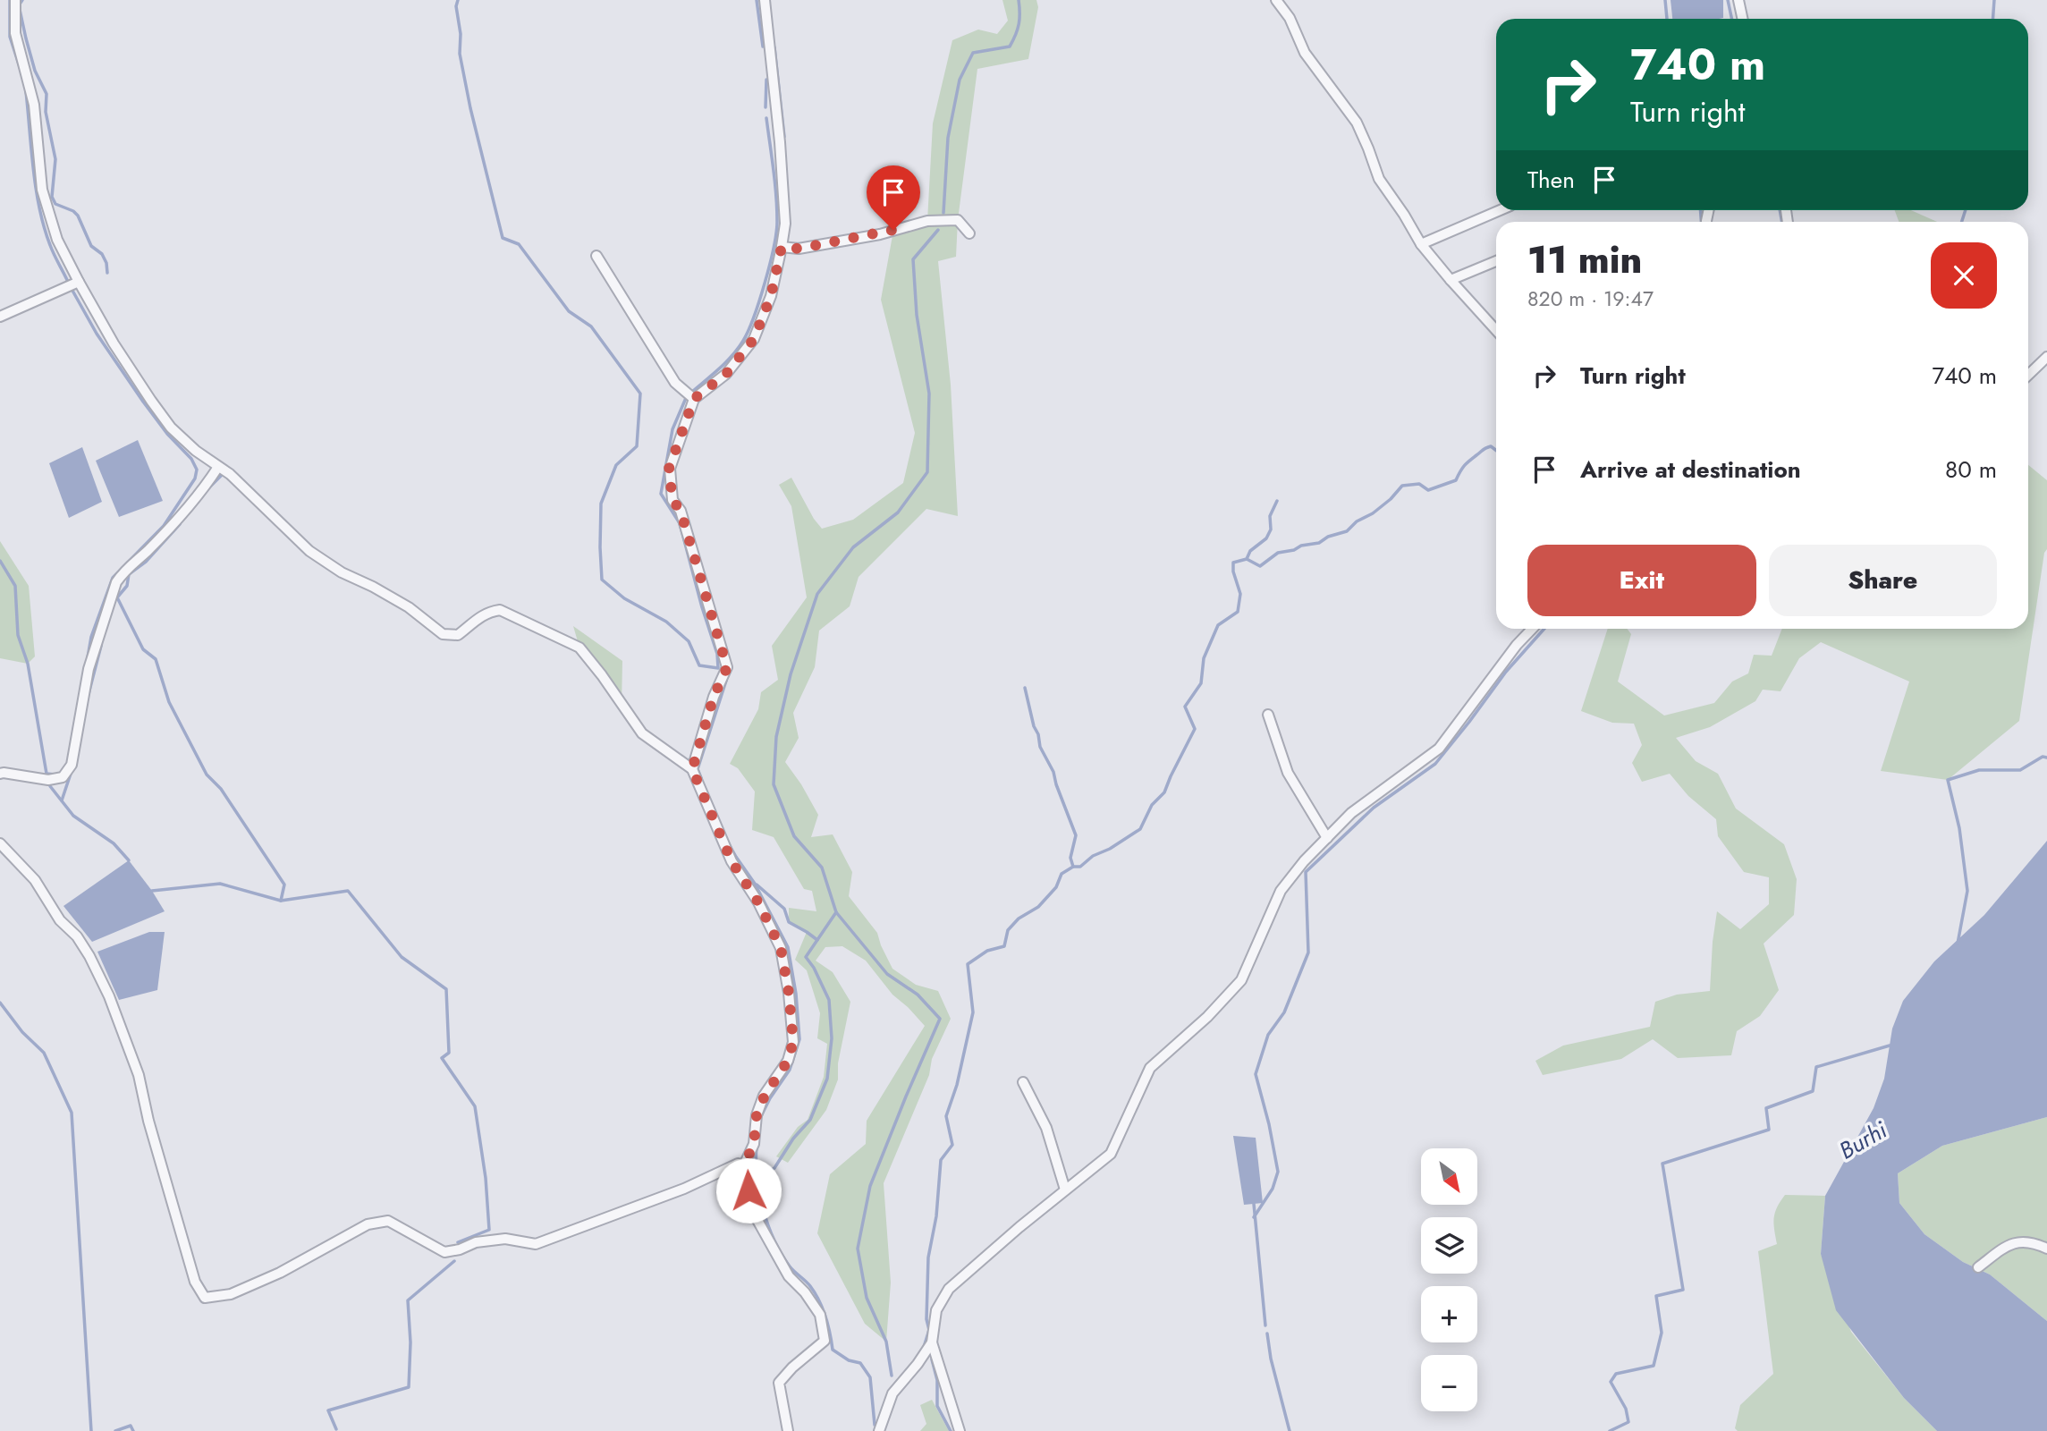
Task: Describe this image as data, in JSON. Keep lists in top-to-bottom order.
{
  "water": ["Burhi"],
  "north": "bottom right",
  "page": {
    "turn": ["740 m", "Turn right"],
    "then": "Then",
    "heading": ["11 min", "820 m · 19:47"],
    "list": [
      {
        "name": "Turn right",
        "value": "740 m"
      },
      {
        "name": "Arrive at destination",
        "value": "80 m"
      }
    ],
    "buttons": ["Exit", "Share"],
    "map_buttons": ["+", "−"]
  }
}
